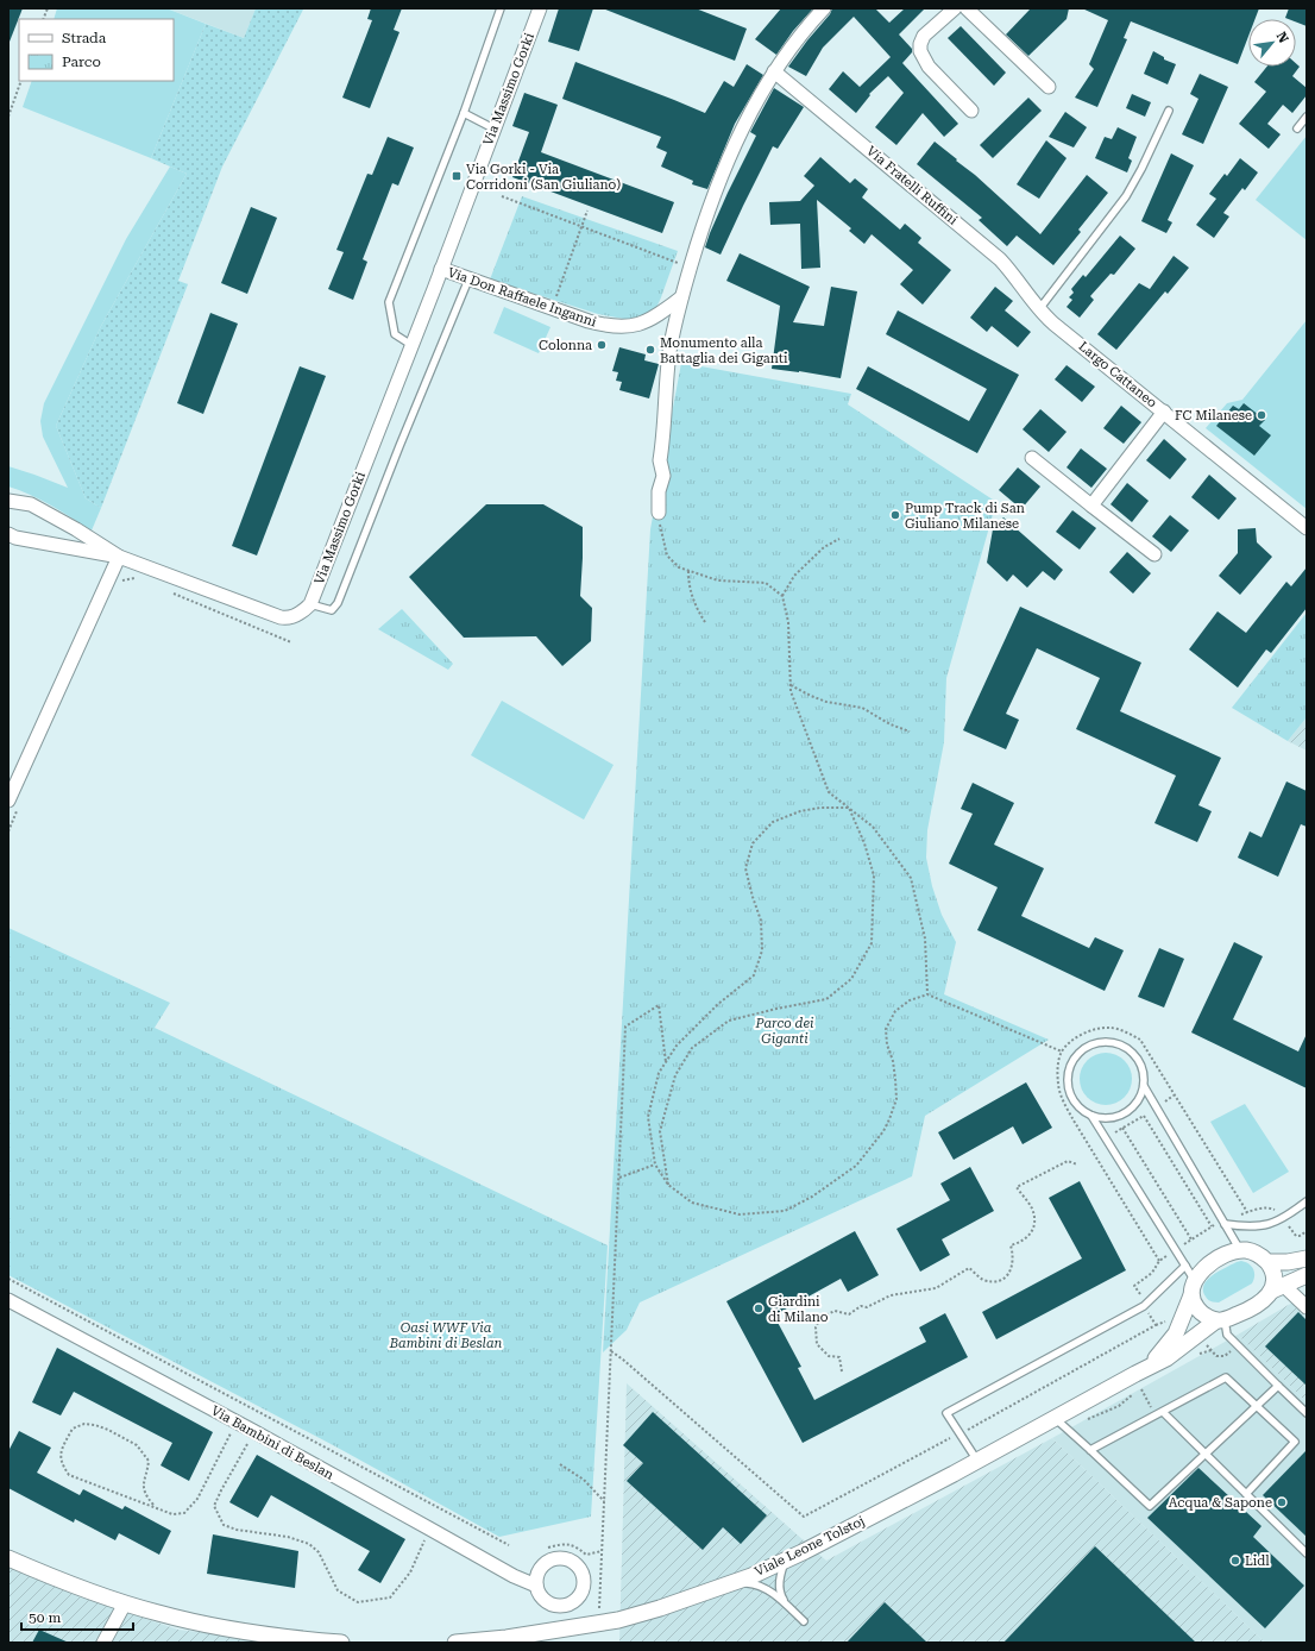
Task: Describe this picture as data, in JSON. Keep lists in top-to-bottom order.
{
  "streets": {
    "street": [
      "Via Massimo Gorki",
      "Via Fratelli Ruffini",
      "Via Don Raffaele Inganni",
      "Largo Cattaneo",
      "Via Bambini di Beslan",
      "Viale Leone Tolstoj"
    ]
  },
  "crossings": [
    ["Via Massimo Gorki", "Via Don Raffaele Inganni"],
    ["Via Fratelli Ruffini", "Largo Cattaneo"]
  ],
  "parks": ["Parco dei Giganti", "Oasi WWF Via Bambini di Beslan"],
  "places": {
    "transit": ["Via Gorki - Via Corridoni (San Giuliano)"],
    "other": [
      "Colonna",
      "Monumento alla Battaglia dei Giganti",
      "FC Milanese",
      "Pump Track di San Giuliano Milanese",
      "Giardini di Milano",
      "Acqua & Sapone",
      "Lidl"
    ]
  },
  "legend": ["Strada", "Parco"],
  "scale_bar": "50 m",
  "north": "top right"
}
